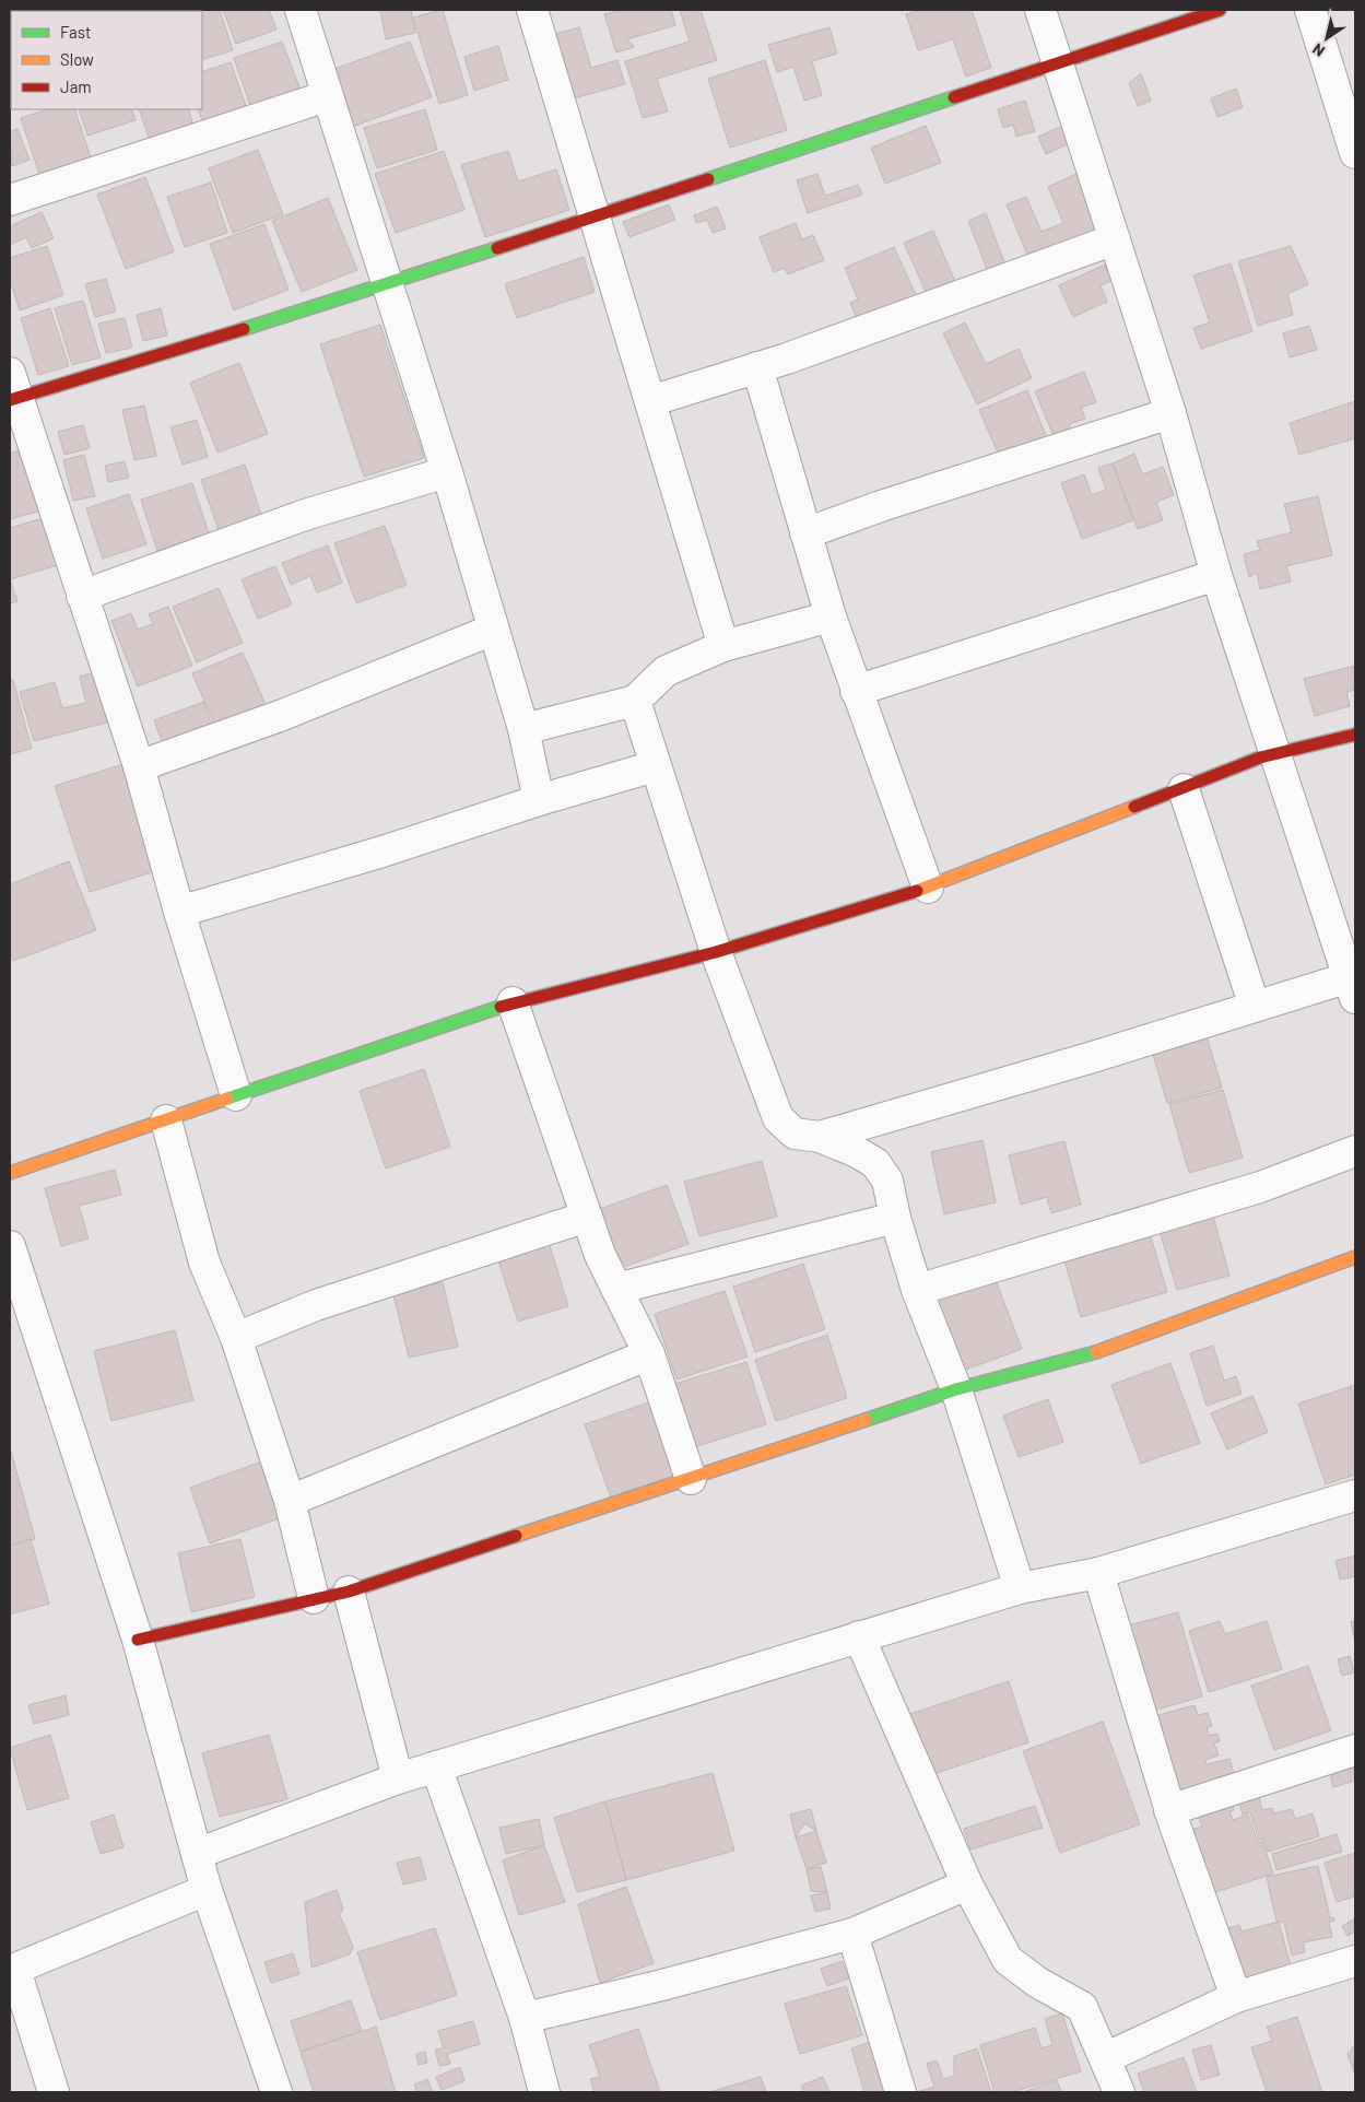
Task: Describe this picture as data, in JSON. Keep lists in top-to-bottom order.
{
  "legend": ["Fast", "Slow", "Jam"],
  "north": "bottom left"
}
